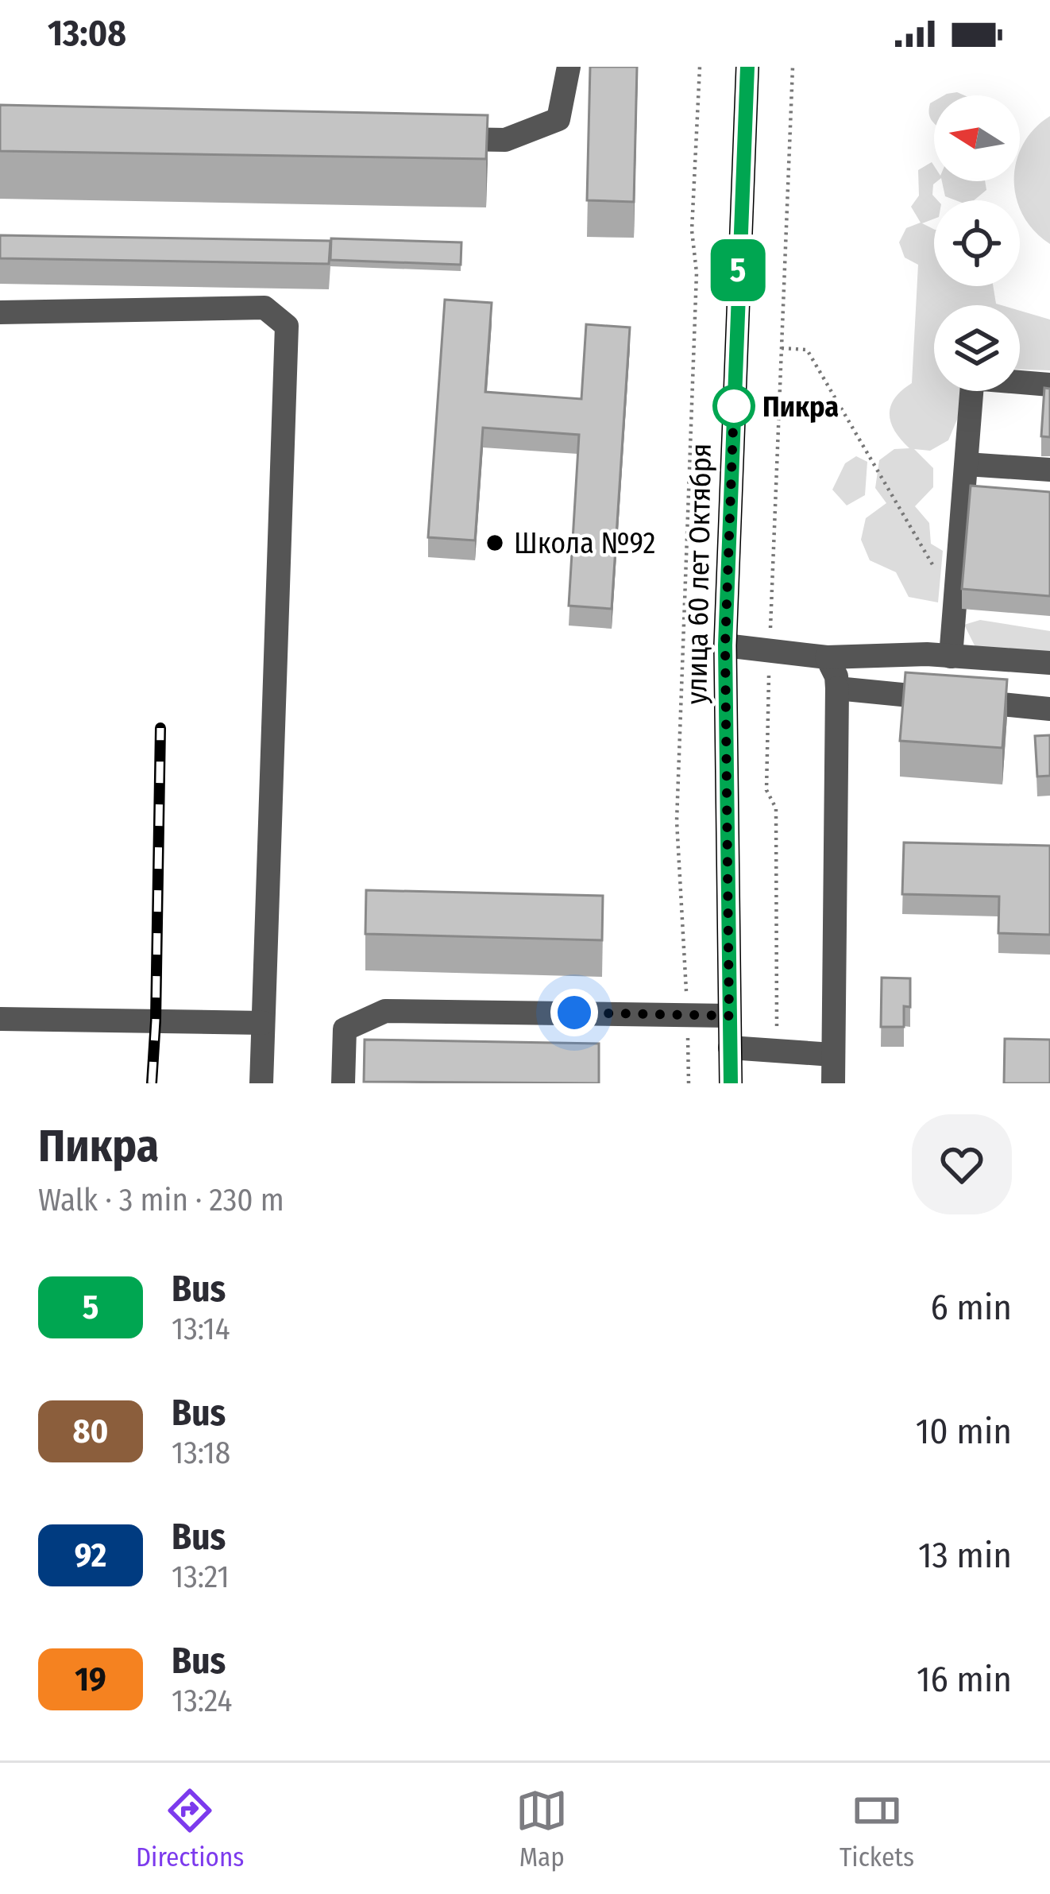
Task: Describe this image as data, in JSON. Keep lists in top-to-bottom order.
{
  "streets": {
    "main road": ["улица 60 лет Октября"]
  },
  "places": ["Пикра", "Школа №92"],
  "lines": ["bus line 5"],
  "north": "left",
  "page": {
    "status": "13:08",
    "on_map": "5",
    "heading": ["Пикра", "Walk · 3 min · 230 m"],
    "list": [
      {
        "mark": "5",
        "name": "Bus",
        "note": "13:14",
        "value": "6 min"
      },
      {
        "mark": "80",
        "name": "Bus",
        "note": "13:18",
        "value": "10 min"
      },
      {
        "mark": "92",
        "name": "Bus",
        "note": "13:21",
        "value": "13 min"
      },
      {
        "mark": "19",
        "name": "Bus",
        "note": "13:24",
        "value": "16 min"
      }
    ],
    "tabs": ["Directions", "Map", "Tickets"]
  }
}
